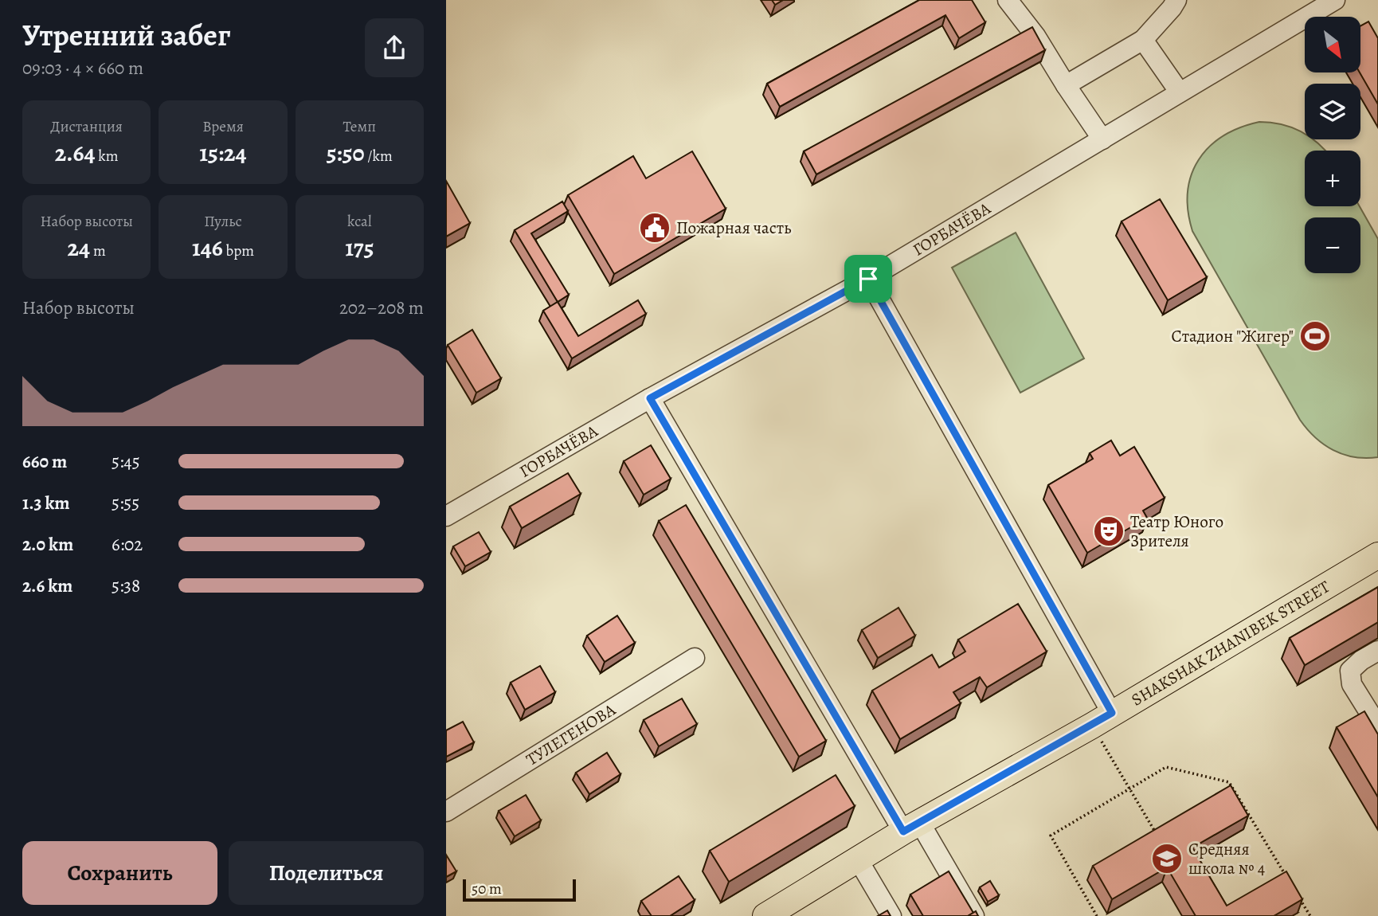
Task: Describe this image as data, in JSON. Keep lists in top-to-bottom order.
{
  "streets": {
    "main road": ["SHAKSHAK ZHANIBEK STREET"],
    "street": ["ГОРБАЧЁВА", "ТУЛЕГЕНОВА"]
  },
  "places": {
    "public building": ["Пожарная часть"],
    "sports": ["Стадион \"Жигер\""],
    "theatre": ["Театр Юного Зрителя"],
    "school or university": ["Средняя школа № 4"]
  },
  "scale_bar": "50 m",
  "north": "bottom right",
  "page": {
    "heading": ["Утренний забег", "09:03 · 4 × 660 m"],
    "map_buttons": ["+", "−"],
    "stats": [
      ["Дистанция", "2.64 km"],
      ["Время", "15:24"],
      ["Темп", "5:50 /km"],
      ["Набор высоты", "24 m"],
      ["Пульс", "146 bpm"],
      ["kcal", "175"]
    ],
    "chart": ["Набор высоты", "202–208 m"],
    "list": [
      {
        "name": "660 m",
        "note": "5:45"
      },
      {
        "name": "1.3 km",
        "note": "5:55"
      },
      {
        "name": "2.0 km",
        "note": "6:02"
      },
      {
        "name": "2.6 km",
        "note": "5:38"
      }
    ],
    "buttons": ["Сохранить", "Поделиться"],
    "scale": "50 m"
  }
}
